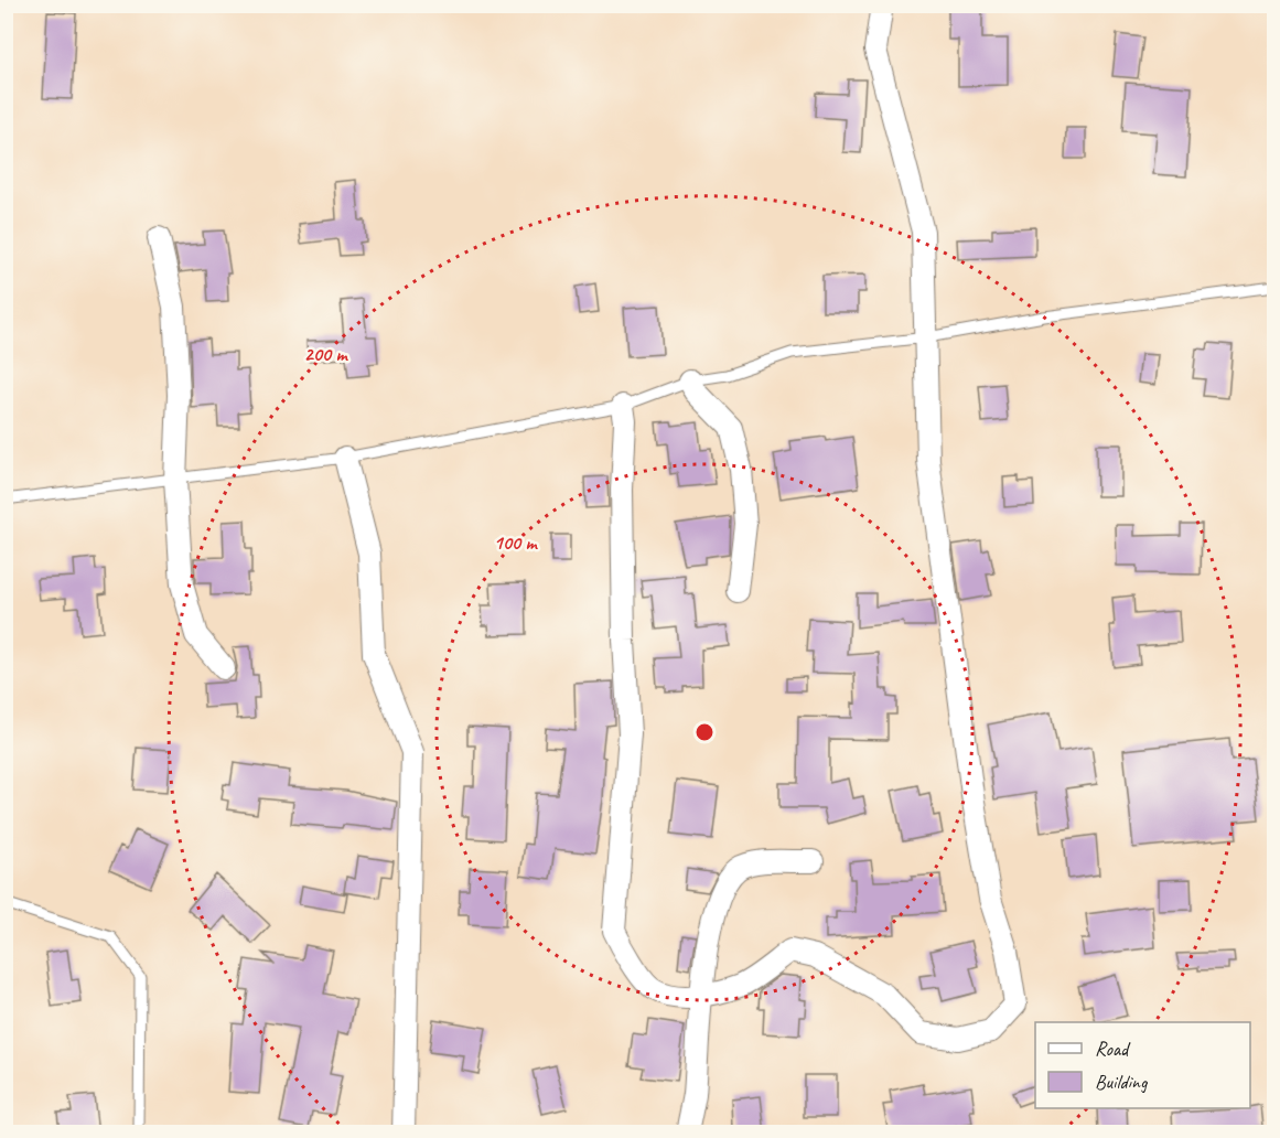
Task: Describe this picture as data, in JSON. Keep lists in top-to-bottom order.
{
  "legend": ["Road", "Building"],
  "rings": ["200 m", "100 m"]
}
